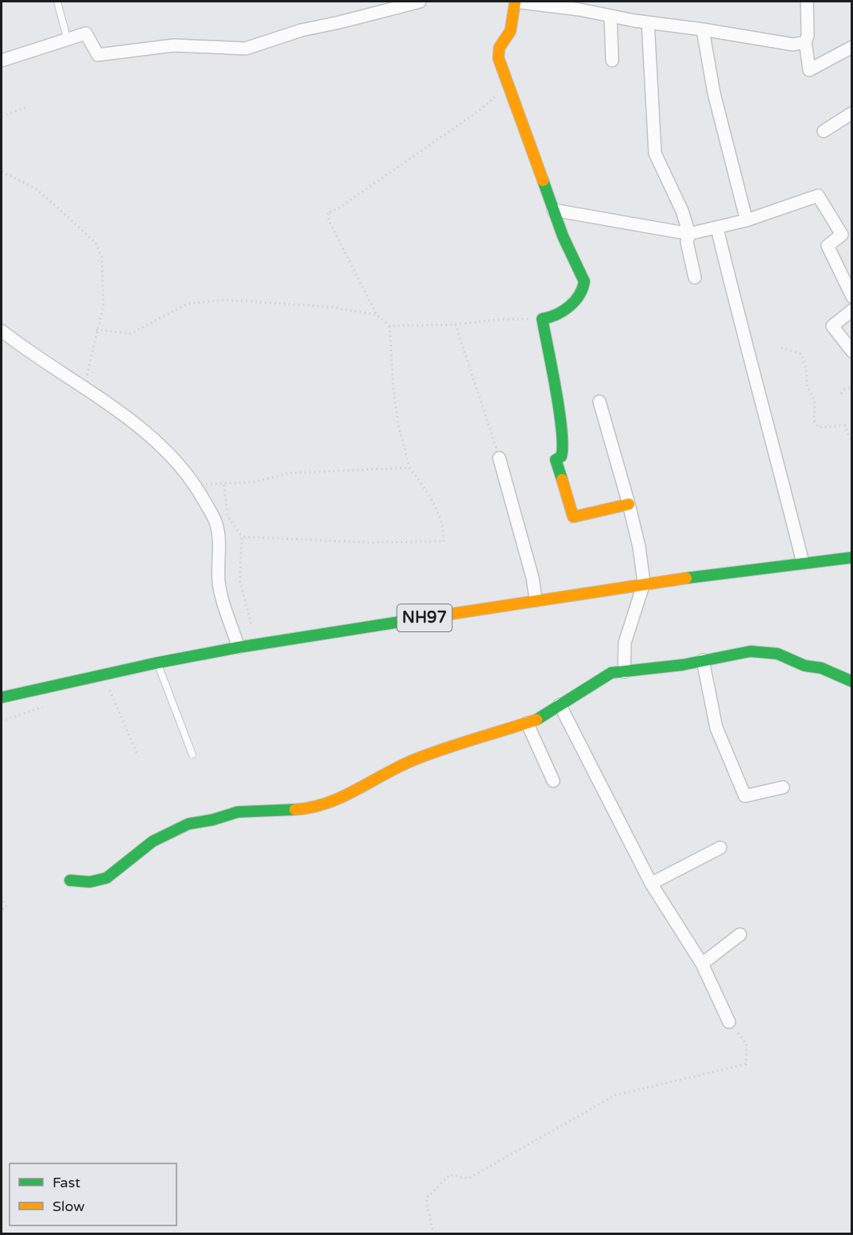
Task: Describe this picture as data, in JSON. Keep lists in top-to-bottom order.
{
  "streets": {
    "main road": ["NH97"]
  },
  "legend": ["Fast", "Slow"]
}
